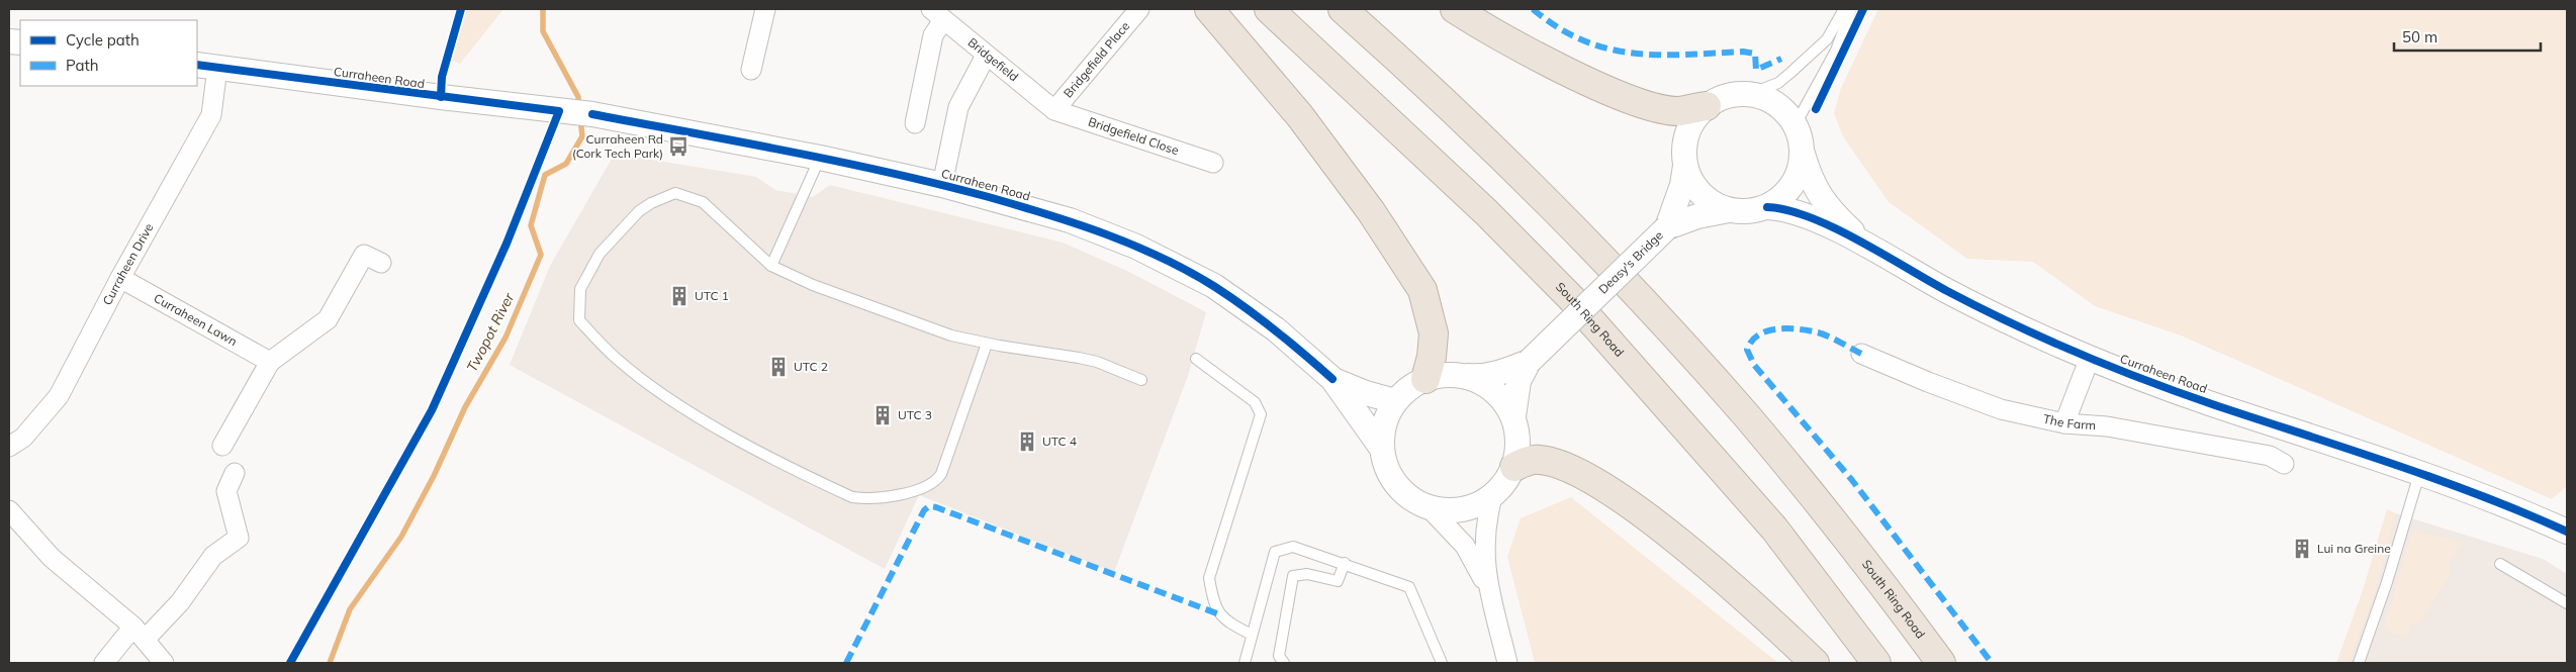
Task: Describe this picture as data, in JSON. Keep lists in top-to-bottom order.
{
  "streets": {
    "highway": ["South Ring Road"],
    "street": [
      "Bridgefield Place",
      "Bridgefield",
      "Curraheen Road",
      "Bridgefield Close",
      "Deasy's Bridge",
      "Curraheen Drive",
      "Curraheen Lawn",
      "The Farm"
    ]
  },
  "crossings": [
    ["Bridgefield Place", "Bridgefield"],
    ["Bridgefield Place", "Bridgefield Close"],
    ["Bridgefield", "Bridgefield Close"],
    ["Curraheen Road", "Deasy's Bridge"],
    ["Curraheen Road", "Curraheen Drive"],
    ["Curraheen Drive", "Curraheen Lawn"]
  ],
  "water": ["Twopot River"],
  "places": {
    "bus stop": ["Curraheen Rd (Cork Tech Park)"],
    "building": [
      "UTC 1",
      "UTC 2",
      "UTC 3",
      "UTC 4",
      "Lui na Greine"
    ]
  },
  "legend": ["Cycle path", "Path"],
  "scale_bar": "50 m"
}
